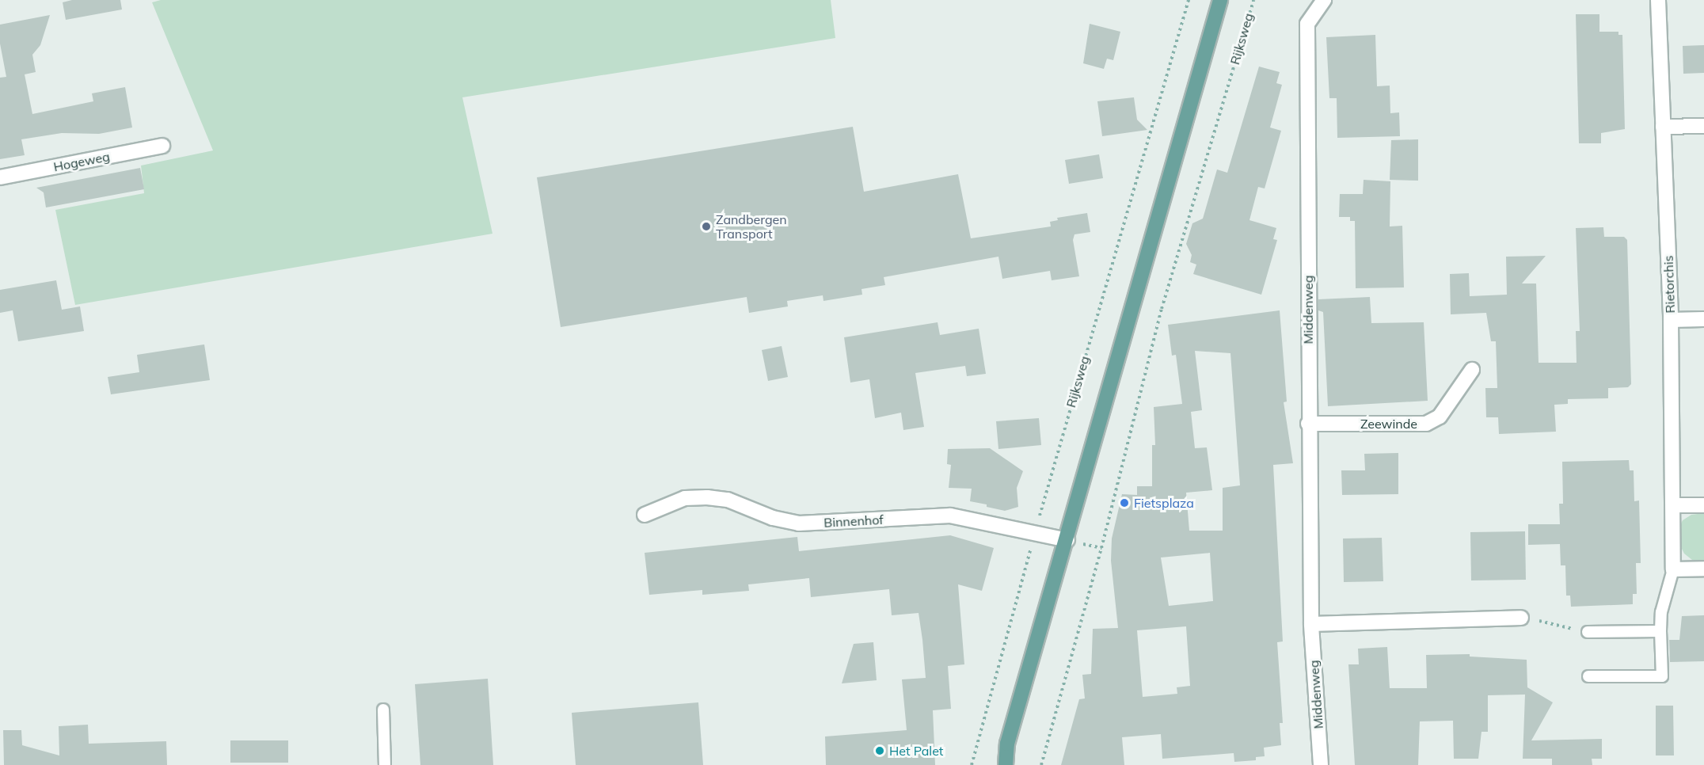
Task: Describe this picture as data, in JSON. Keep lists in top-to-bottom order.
{
  "streets": {
    "street": [
      "Hogeweg",
      "Rietorchis",
      "Middenweg",
      "Zeewinde",
      "Binnenhof"
    ],
    "path": ["Rijksweg"]
  },
  "crossings": [
    ["Rijksweg", "Binnenhof"],
    ["Middenweg", "Zeewinde"]
  ],
  "places": ["Zandbergen Transport", "Fietsplaza", "Het Palet"]
}
